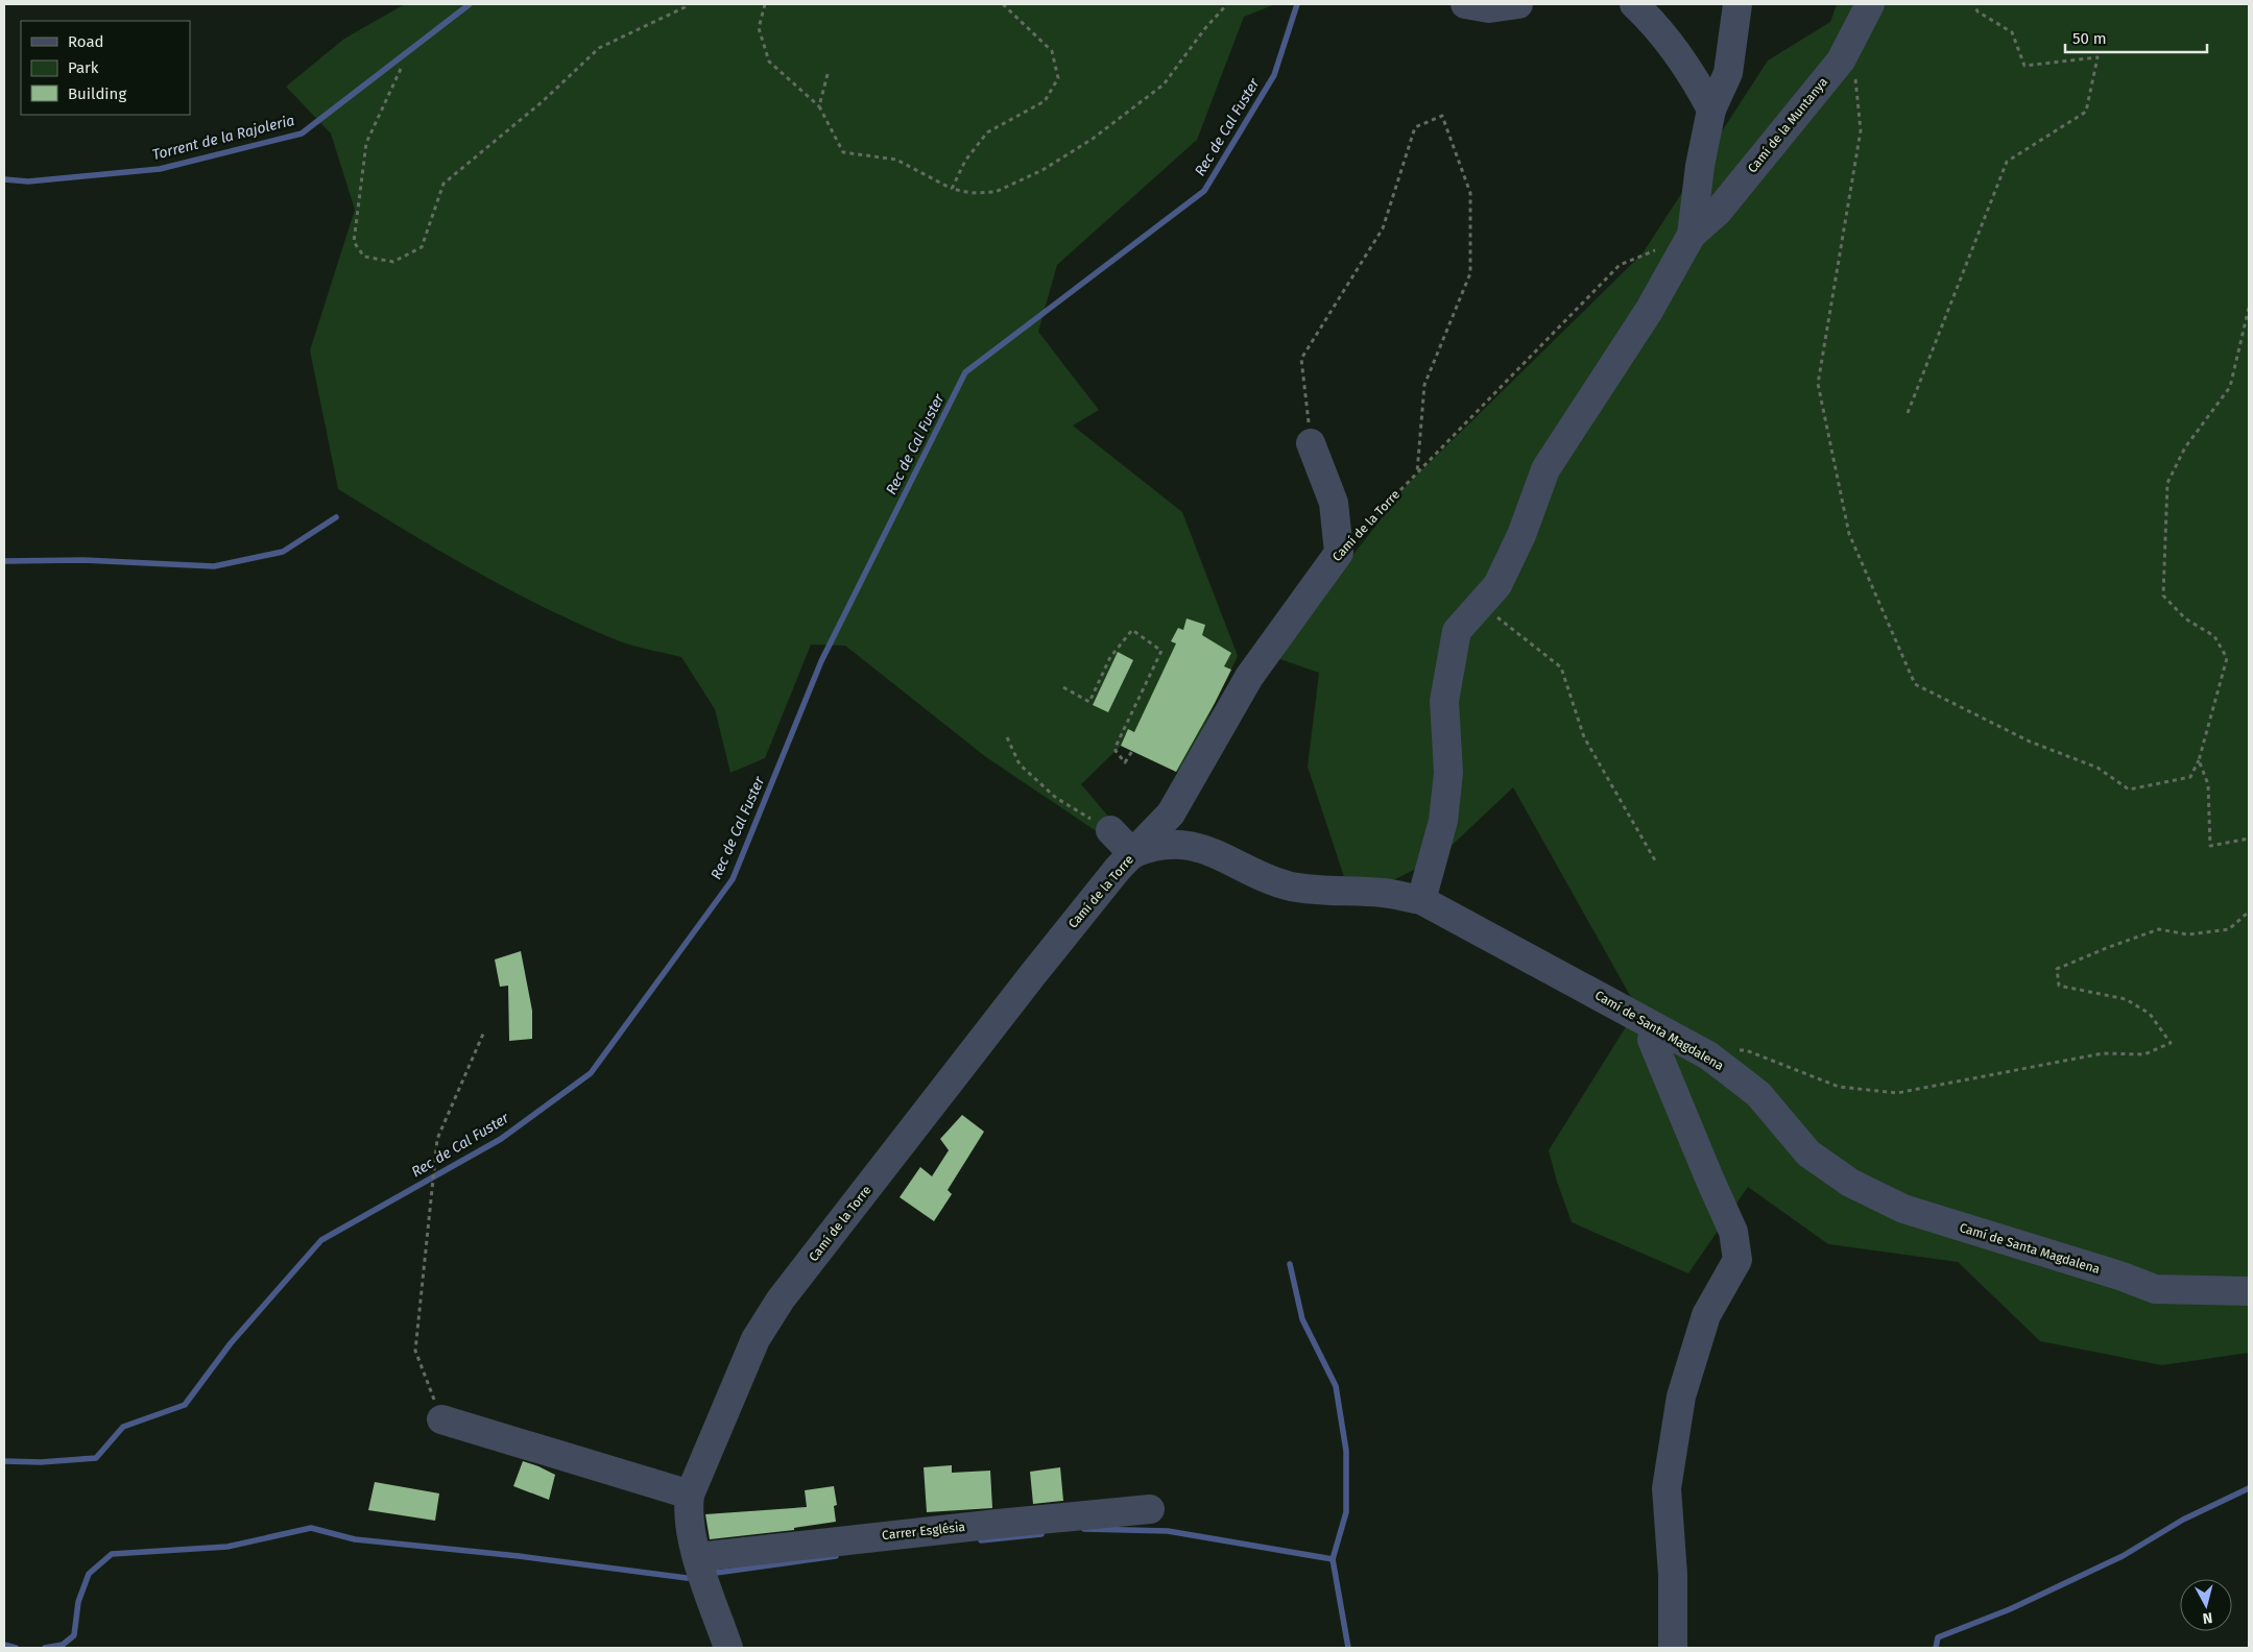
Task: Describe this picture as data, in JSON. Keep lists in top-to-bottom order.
{
  "streets": {
    "street": [
      "Camí de la Muntanya",
      "Camí de la Torre",
      "Camí de Santa Magdalena",
      "Carrer Església"
    ]
  },
  "crossings": [
    ["Camí de la Torre", "Camí de Santa Magdalena"],
    ["Camí de la Torre", "Carrer Església"]
  ],
  "water": ["Rec de Cal Fuster", "Torrent de la Rajoleria"],
  "legend": ["Road", "Park", "Building"],
  "scale_bar": "50 m",
  "north": "bottom"
}
